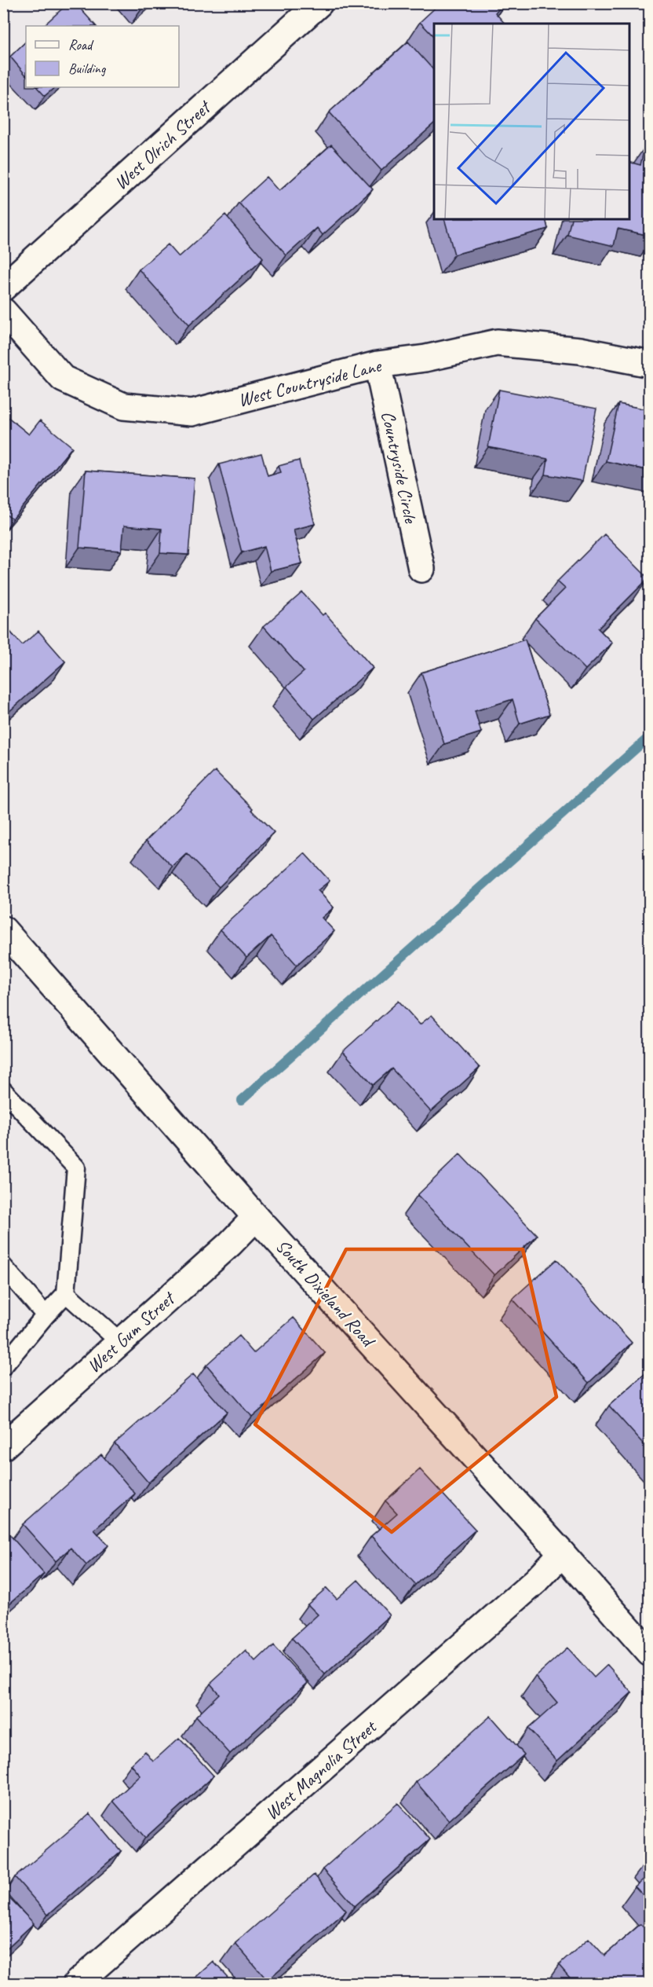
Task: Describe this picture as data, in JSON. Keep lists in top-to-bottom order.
{
  "streets": {
    "street": [
      "West Olrich Street",
      "West Countryside Lane",
      "Countryside Circle",
      "South Dixieland Road",
      "West Gum Street",
      "West Magnolia Street"
    ]
  },
  "crossings": [
    ["West Countryside Lane", "Countryside Circle"],
    ["South Dixieland Road", "West Gum Street"],
    ["South Dixieland Road", "West Magnolia Street"]
  ],
  "legend": ["Road", "Building"]
}
